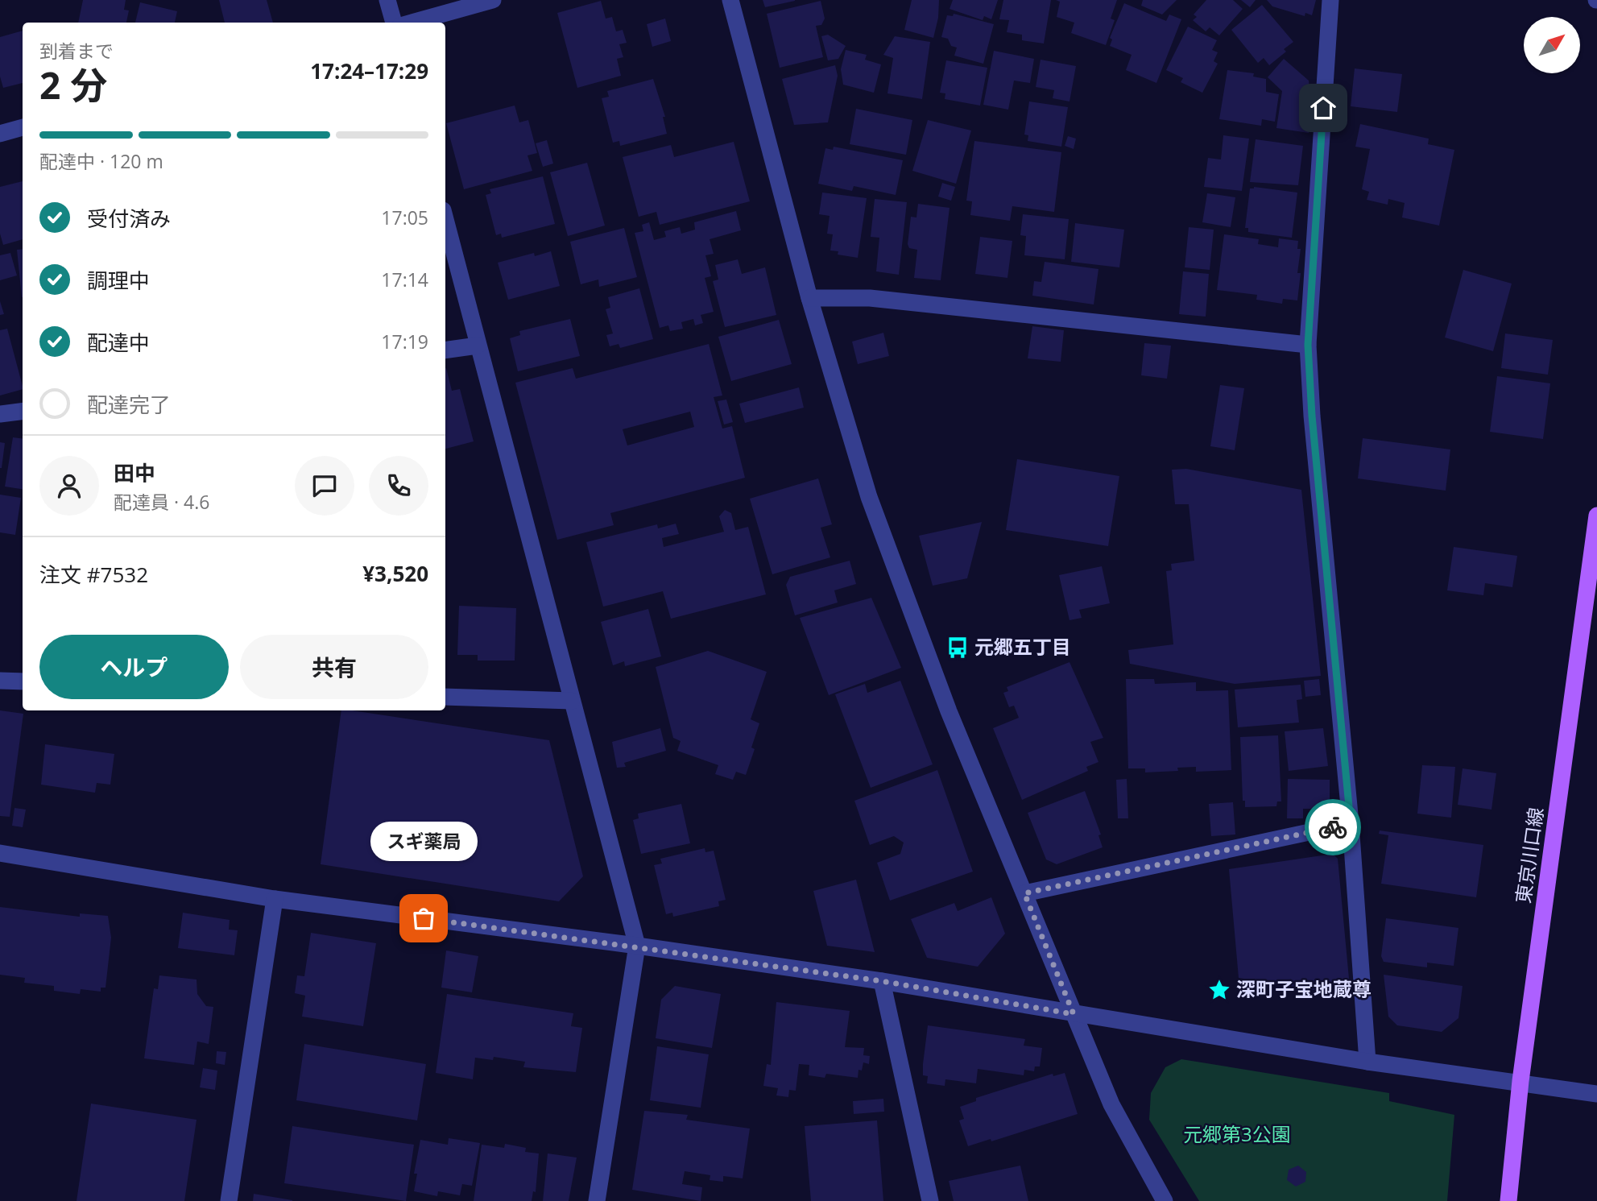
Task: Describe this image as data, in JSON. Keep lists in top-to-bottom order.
{
  "streets": {
    "main road": ["東京川口線"]
  },
  "parks": ["元郷第3公園"],
  "places": {
    "bus stop": ["元郷五丁目"],
    "other": ["スギ薬局"],
    "place": ["深町子宝地蔵尊"]
  },
  "north": "top right",
  "page": {
    "heading": ["2 分", "到着まで", "17:24–17:29"],
    "panel": [
      "田中",
      "配達員 · 4.6",
      "注文 #7532",
      "¥3,520"
    ],
    "bar": "配達中 · 120 m",
    "list": [
      ["受付済み", "17:05"],
      ["調理中", "17:14"],
      ["配達中", "17:19"],
      "配達完了"
    ],
    "buttons": ["ヘルプ", "共有"],
    "bubble": "スギ薬局"
  }
}
